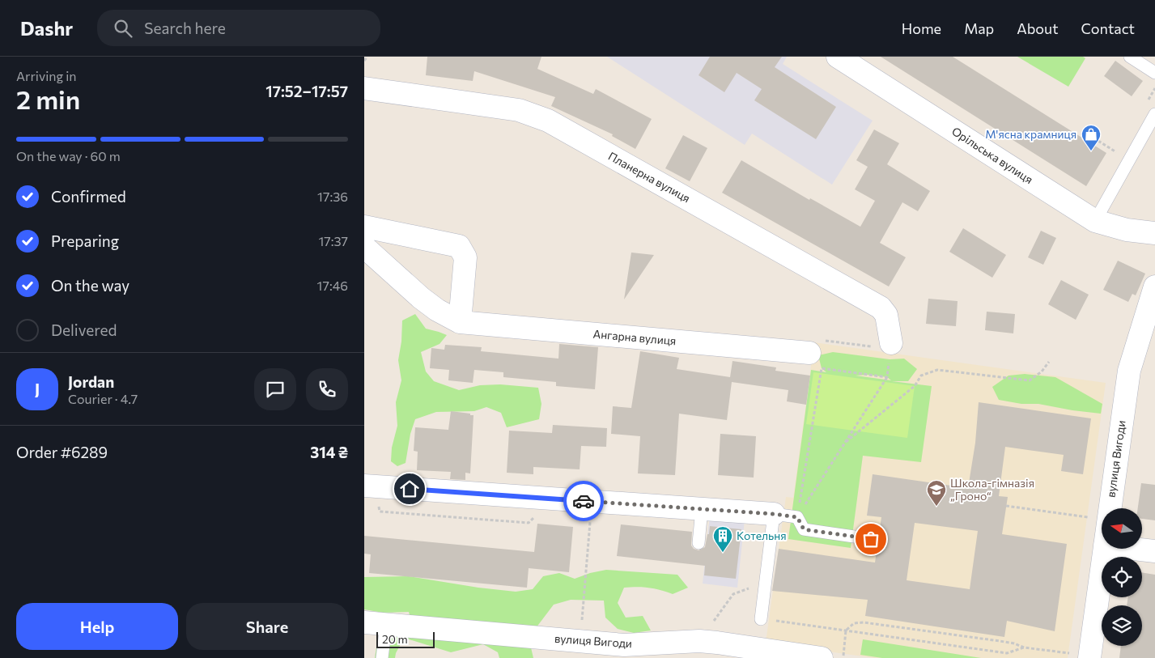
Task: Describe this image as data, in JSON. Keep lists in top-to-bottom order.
{
  "streets": {
    "street": [
      "Орільська вулиця",
      "Планерна вулиця",
      "Ангарна вулиця",
      "вулиця Вигоди"
    ]
  },
  "places": {
    "shop": ["М'ясна крамниця"],
    "school or university": ["Школа-гімназія „Гроно“"],
    "building": ["Котельня"]
  },
  "scale_bar": "20 m",
  "north": "left",
  "page": {
    "header": "Dashr",
    "search": "Search here",
    "nav": [
      "Home",
      "Map",
      "About",
      "Contact"
    ],
    "heading": ["2 min", "Arriving in", "17:52–17:57"],
    "panel": [
      "Jordan",
      "Courier · 4.7",
      "Order #6289",
      "314 ₴"
    ],
    "bar": "On the way · 60 m",
    "list": [
      ["Confirmed", "17:36"],
      ["Preparing", "17:37"],
      ["On the way", "17:46"],
      "Delivered"
    ],
    "round": "J",
    "buttons": ["Help", "Share"],
    "scale": "20 m"
  }
}
